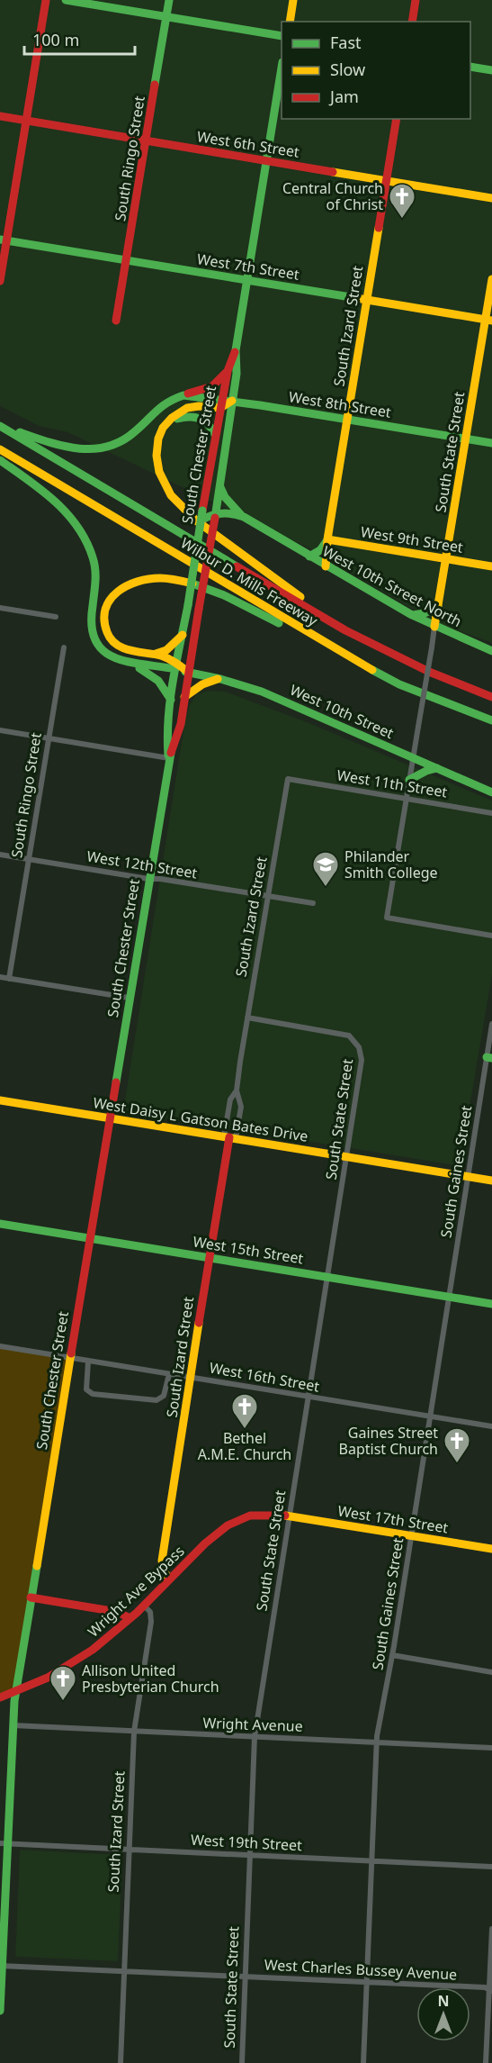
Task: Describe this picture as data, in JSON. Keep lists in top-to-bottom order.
{
  "streets": {
    "main road": [
      "West 6th Street",
      "South Ringo Street",
      "West 7th Street",
      "South Izard Street",
      "West 8th Street",
      "South State Street",
      "South Chester Street",
      "West 9th Street",
      "Wilbur D. Mills Freeway",
      "West 10th Street North",
      "West 10th Street",
      "West Daisy L Gatson Bates Drive",
      "West 15th Street",
      "West 17th Street",
      "Wright Ave Bypass"
    ],
    "street": [
      "West 11th Street",
      "West 12th Street",
      "South Gaines Street",
      "West 16th Street",
      "Wright Avenue",
      "West 19th Street",
      "West Charles Bussey Avenue"
    ]
  },
  "crossings": [
    ["West 6th Street", "South Ringo Street"],
    ["West 6th Street", "South Izard Street"],
    ["West 6th Street", "South Chester Street"],
    ["South Ringo Street", "West 7th Street"],
    ["South Ringo Street", "West 12th Street"],
    ["West 7th Street", "South Izard Street"],
    ["West 7th Street", "South State Street"],
    ["West 7th Street", "South Chester Street"],
    ["South Izard Street", "West 8th Street"],
    ["South Izard Street", "South State Street"],
    ["South Izard Street", "West 9th Street"],
    ["South Izard Street", "West 10th Street North"],
    ["South Izard Street", "West 11th Street"],
    ["South Izard Street", "West 12th Street"],
    ["South Izard Street", "West Daisy L Gatson Bates Drive"],
    ["South Izard Street", "West 15th Street"],
    ["South Izard Street", "West 16th Street"],
    ["South Izard Street", "Wright Ave Bypass"],
    ["South Izard Street", "Wright Avenue"],
    ["South Izard Street", "West 19th Street"],
    ["South Izard Street", "West Charles Bussey Avenue"],
    ["West 8th Street", "South State Street"],
    ["West 8th Street", "South Chester Street"],
    ["South State Street", "West 9th Street"],
    ["South State Street", "West 10th Street North"],
    ["South State Street", "West 10th Street"],
    ["South State Street", "West 11th Street"],
    ["South State Street", "West Daisy L Gatson Bates Drive"],
    ["South State Street", "West 15th Street"],
    ["South State Street", "West 16th Street"],
    ["South State Street", "West 17th Street"],
    ["South State Street", "Wright Ave Bypass"],
    ["South State Street", "Wright Avenue"],
    ["South State Street", "West 19th Street"],
    ["South State Street", "West Charles Bussey Avenue"],
    ["South Chester Street", "West 10th Street"],
    ["South Chester Street", "West 12th Street"],
    ["South Chester Street", "West Daisy L Gatson Bates Drive"],
    ["South Chester Street", "West 15th Street"],
    ["South Chester Street", "West 16th Street"],
    ["South Chester Street", "Wright Ave Bypass"],
    ["South Chester Street", "Wright Avenue"],
    ["South Chester Street", "West 19th Street"],
    ["South Chester Street", "West Charles Bussey Avenue"],
    ["West Daisy L Gatson Bates Drive", "South Gaines Street"],
    ["South Gaines Street", "West 15th Street"],
    ["South Gaines Street", "West 16th Street"],
    ["South Gaines Street", "West 17th Street"],
    ["South Gaines Street", "Wright Avenue"],
    ["South Gaines Street", "West 19th Street"],
    ["South Gaines Street", "West Charles Bussey Avenue"],
    ["West 17th Street", "Wright Ave Bypass"]
  ],
  "places": {
    "church": [
      "Central Church of Christ",
      "Bethel A.M.E. Church",
      "Gaines Street Baptist Church",
      "Allison United Presbyterian Church"
    ],
    "school or university": ["Philander Smith College"]
  },
  "legend": ["Fast", "Slow", "Jam"],
  "scale_bar": "100 m",
  "north": "top"
}
